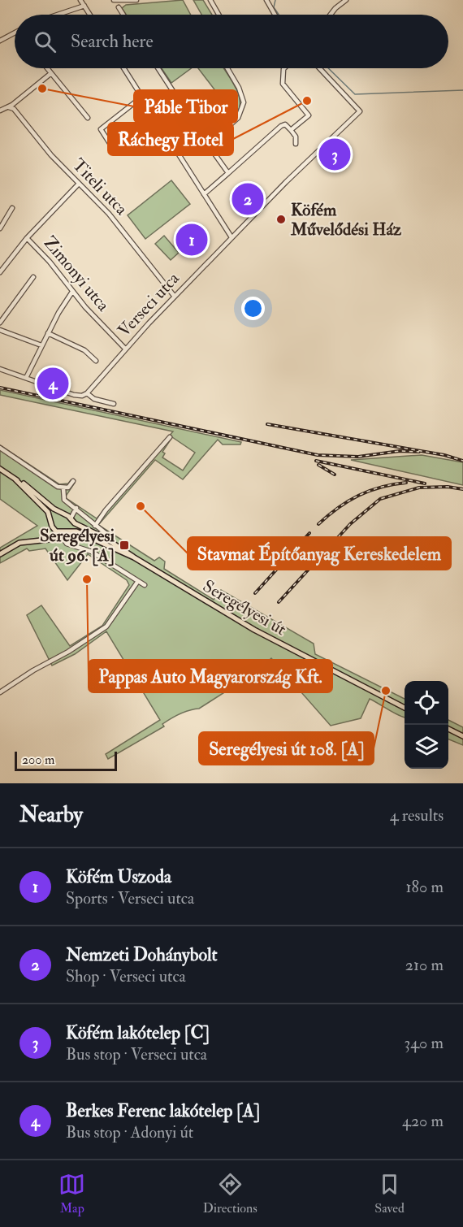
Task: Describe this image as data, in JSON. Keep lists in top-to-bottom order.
{
  "streets": {
    "main road": ["Seregélyesi út"],
    "street": ["Titeli utca", "Zimonyi utca", "Verseci utca"]
  },
  "crossings": [
    ["Titeli utca", "Verseci utca"],
    ["Zimonyi utca", "Verseci utca"]
  ],
  "places": {
    "other": [
      "Páble Tibor",
      "Ráchegy Hotel",
      "Köfém Művelődési Ház",
      "Stavmat Építőanyag Kereskedelem",
      "Pappas Auto Magyarország Kft.",
      "Seregélyesi út 108. [A]"
    ],
    "transit": ["Seregélyesi út 96. [A]"]
  },
  "scale_bar": "200 m",
  "page": {
    "search": "Search here",
    "pins": [
      "3",
      "2",
      "1",
      "4"
    ],
    "scale": "200 m",
    "heading": ["Nearby", "4 results"],
    "list": [
      {
        "mark": "1",
        "name": "Köfém Uszoda",
        "note": "Sports · Verseci utca",
        "value": "180 m"
      },
      {
        "mark": "2",
        "name": "Nemzeti Dohánybolt",
        "note": "Shop · Verseci utca",
        "value": "210 m"
      },
      {
        "mark": "3",
        "name": "Köfém lakótelep [C]",
        "note": "Bus stop · Verseci utca",
        "value": "340 m"
      },
      {
        "mark": "4",
        "name": "Berkes Ferenc lakótelep [A]",
        "note": "Bus stop · Adonyi út",
        "value": "420 m"
      }
    ],
    "nav": ["Map", "Directions", "Saved"]
  }
}
